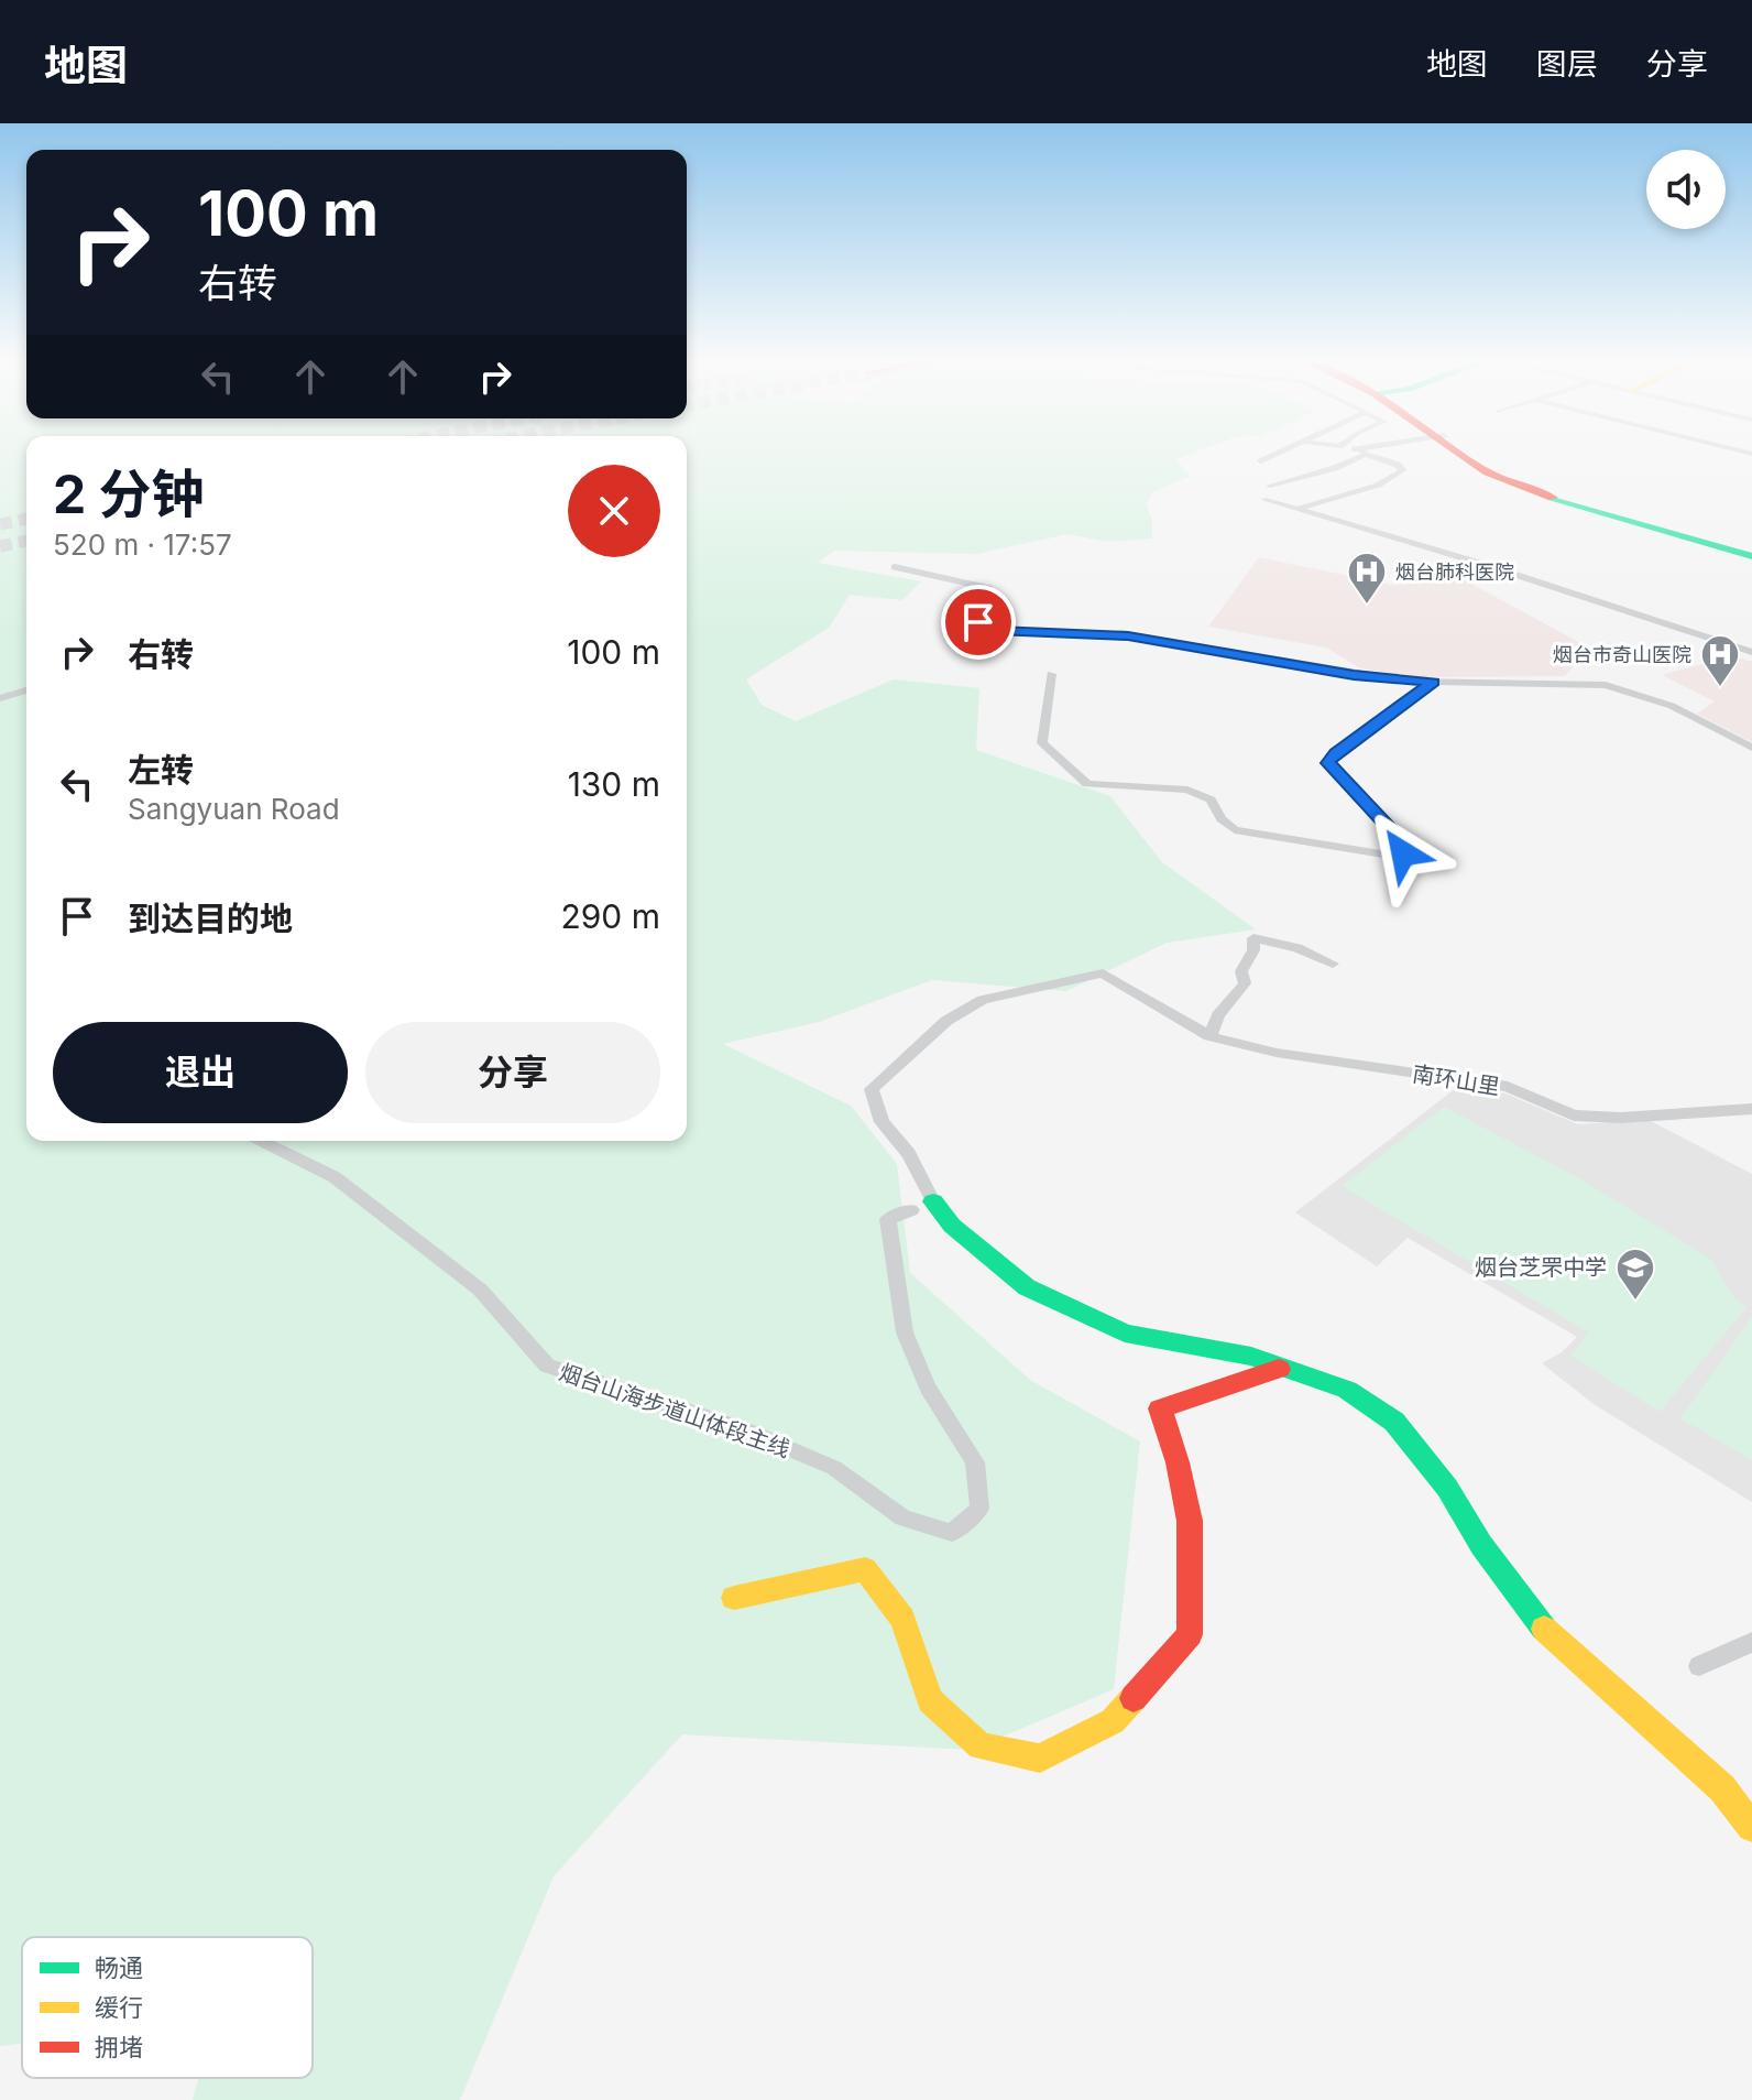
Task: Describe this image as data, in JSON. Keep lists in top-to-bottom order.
{
  "streets": {
    "street": ["南环山里", "烟台山海步道山体段主线"]
  },
  "places": {
    "hospital": ["烟台肺科医院", "烟台市奇山医院"],
    "school or university": ["烟台芝罘中学"]
  },
  "legend": ["畅通", "缓行", "拥堵"],
  "page": {
    "header": "地图",
    "nav": ["地图", "图层", "分享"],
    "turn": ["100 m", "右转"],
    "heading": ["2 分钟", "520 m · 17:57"],
    "list": [
      {
        "name": "右转",
        "value": "100 m"
      },
      {
        "name": "左转",
        "note": "Sangyuan Road",
        "value": "130 m"
      },
      {
        "name": "到达目的地",
        "value": "290 m"
      }
    ],
    "buttons": ["退出", "分享"]
  }
}
